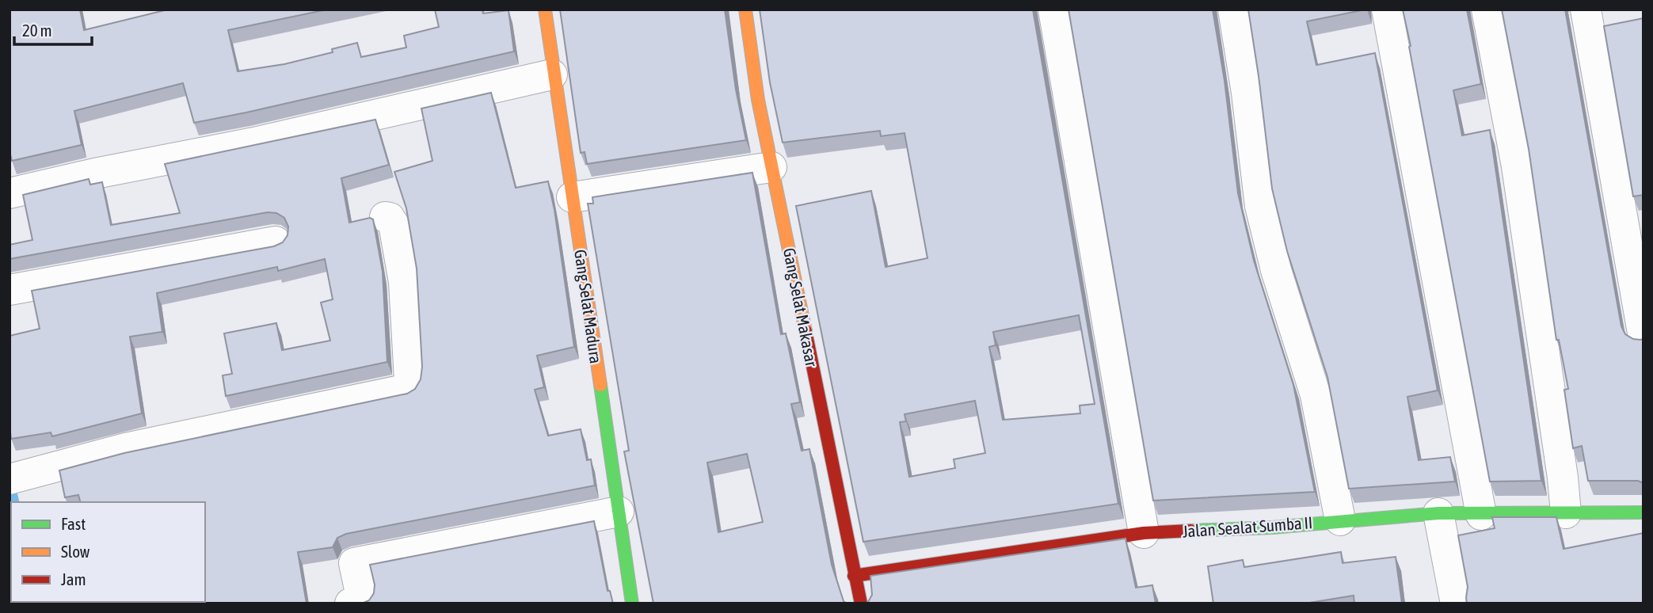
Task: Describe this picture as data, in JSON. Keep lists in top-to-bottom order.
{
  "streets": {
    "street": ["Gang Selat Madura", "Gang Selat Makasar", "Jalan Sealat Sumba II"]
  },
  "crossings": [
    ["Gang Selat Makasar", "Jalan Sealat Sumba II"]
  ],
  "legend": ["Fast", "Slow", "Jam"],
  "scale_bar": "20 m"
}
